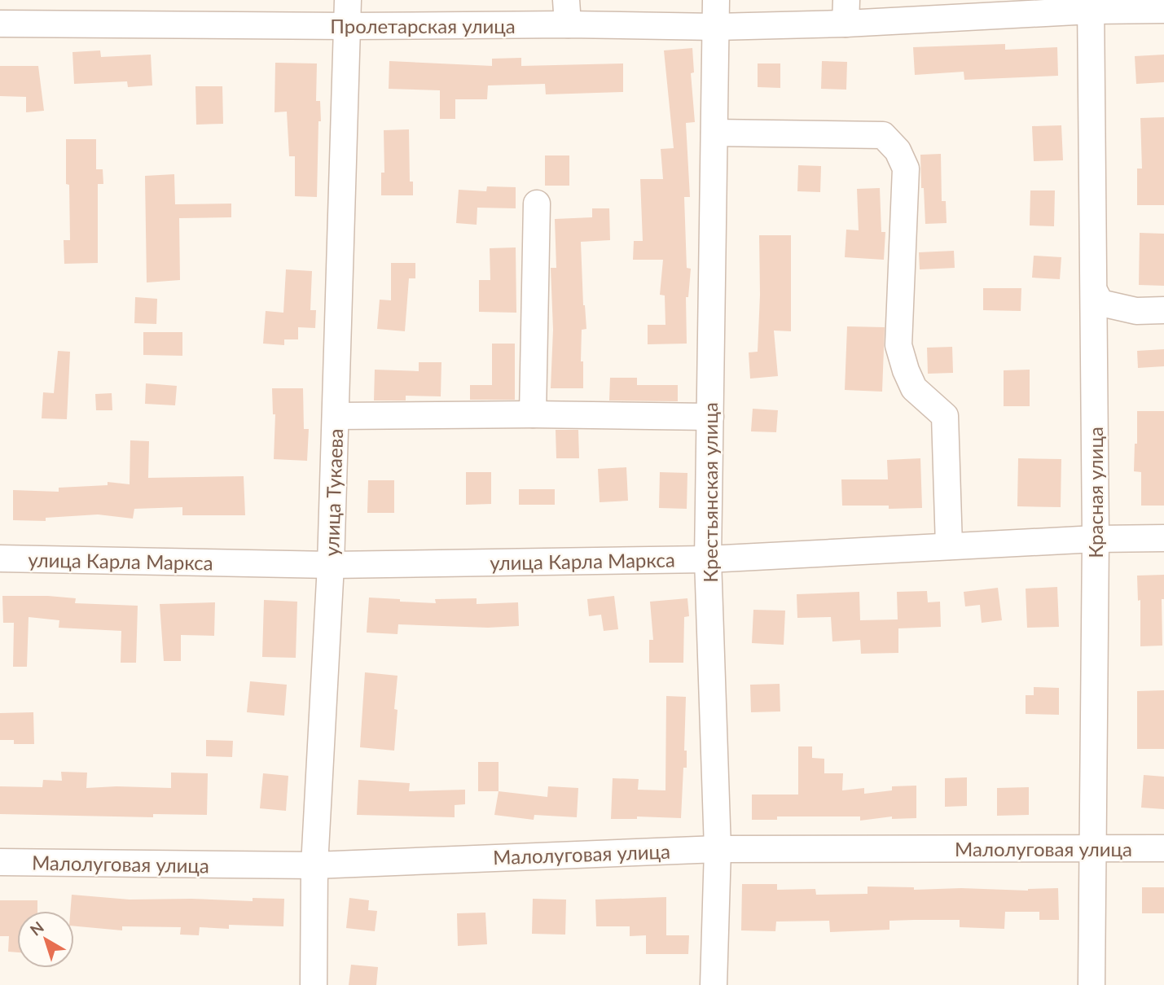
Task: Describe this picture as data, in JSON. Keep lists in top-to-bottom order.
{
  "streets": {
    "street": [
      "Пролетарская улица",
      "улица Тукаева",
      "Крестьянская улица",
      "Красная улица",
      "улица Карла Маркса",
      "Малолуговая улица"
    ]
  },
  "crossings": [
    ["Пролетарская улица", "улица Тукаева"],
    ["Пролетарская улица", "Крестьянская улица"],
    ["Пролетарская улица", "Красная улица"],
    ["улица Тукаева", "улица Карла Маркса"],
    ["улица Тукаева", "Малолуговая улица"],
    ["Крестьянская улица", "улица Карла Маркса"],
    ["Крестьянская улица", "Малолуговая улица"],
    ["Красная улица", "улица Карла Маркса"],
    ["Красная улица", "Малолуговая улица"]
  ],
  "north": "top left"
}
